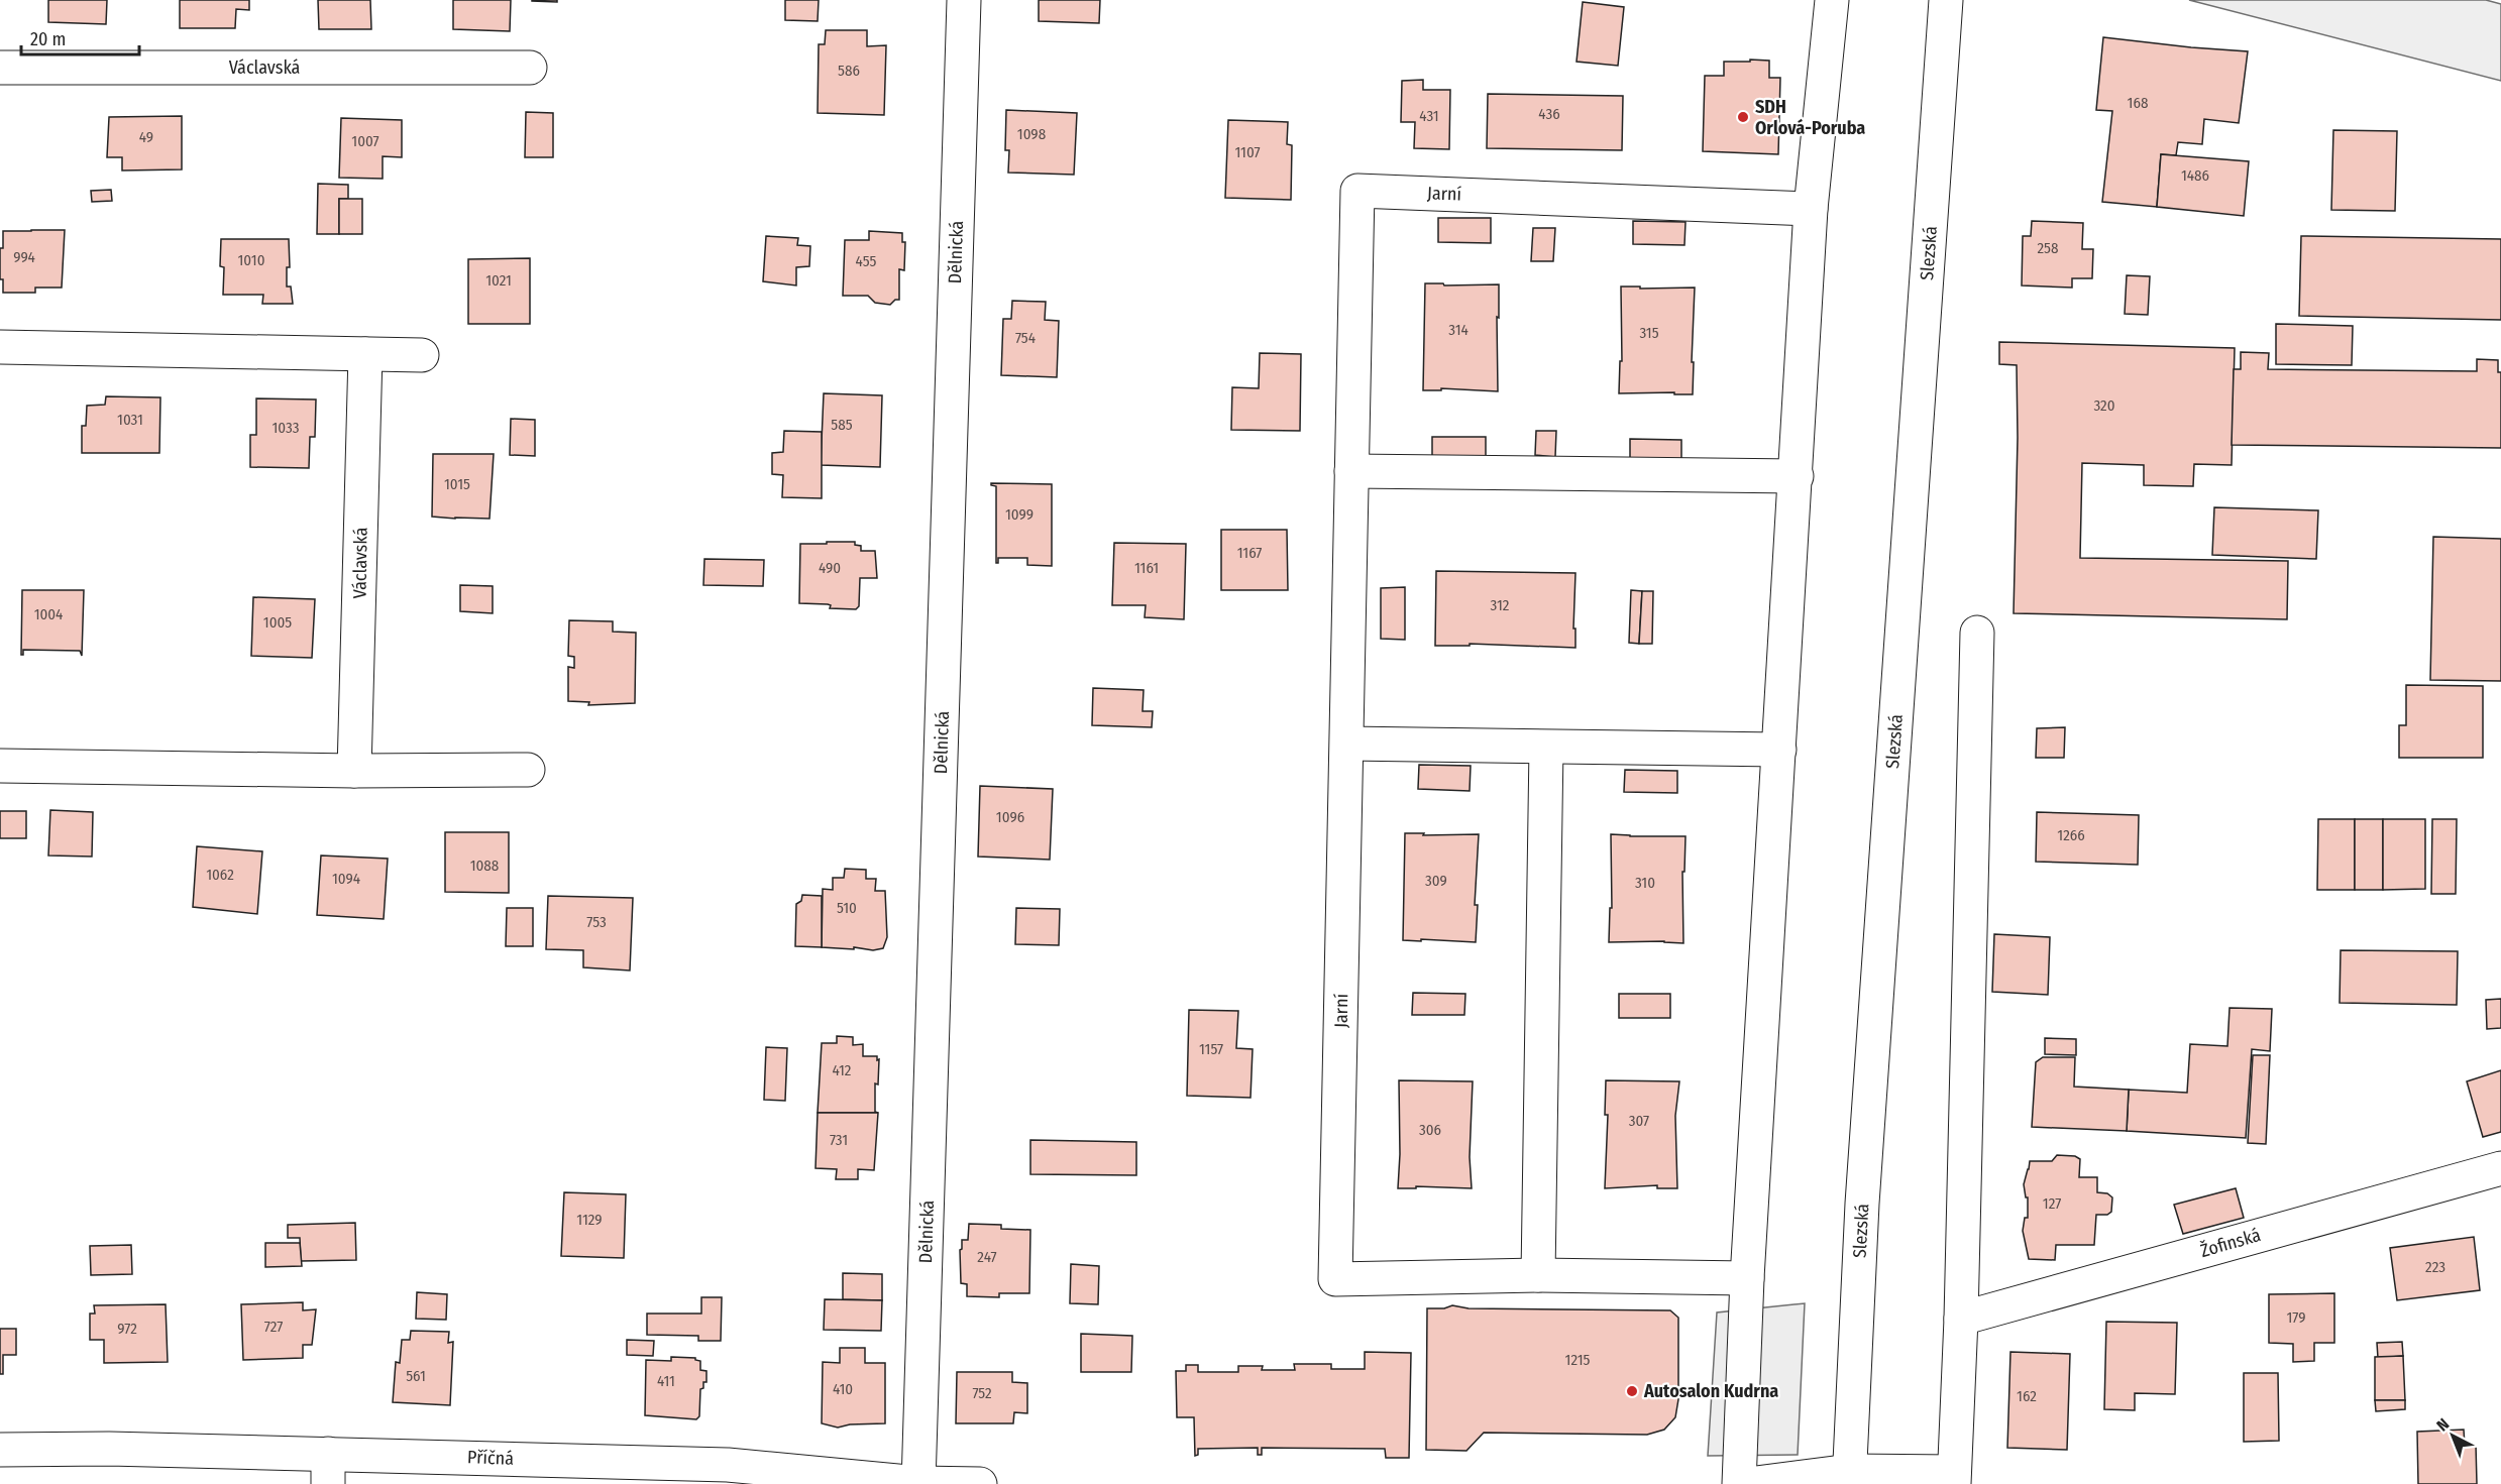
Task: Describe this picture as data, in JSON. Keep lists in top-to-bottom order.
{
  "streets": {
    "street": [
      "Václavská",
      "Jarní",
      "Dělnická",
      "Slezská",
      "Žofinská",
      "Příčná"
    ]
  },
  "crossings": [
    ["Dělnická", "Příčná"]
  ],
  "places": ["SDH Orlová-Poruba", "Autosalon Kudrna"],
  "house_numbers": [
    "586",
    "168",
    "436",
    "431",
    "1098",
    "49",
    "1007",
    "1107",
    "1486",
    "258",
    "994",
    "1010",
    "455",
    "1021",
    "314",
    "315",
    "754",
    "320",
    "1031",
    "585",
    "1033",
    "1015",
    "1099",
    "1167",
    "490",
    "1161",
    "312",
    "1004",
    "1005",
    "1096",
    "1266",
    "1088",
    "1062",
    "1094",
    "309",
    "310",
    "510",
    "753",
    "1157",
    "412",
    "307",
    "306",
    "731",
    "127",
    "1129",
    "247",
    "223",
    "179",
    "727",
    "972",
    "1215",
    "561",
    "411",
    "410",
    "752",
    "162"
  ],
  "scale_bar": "20 m",
  "north": "top left"
}
